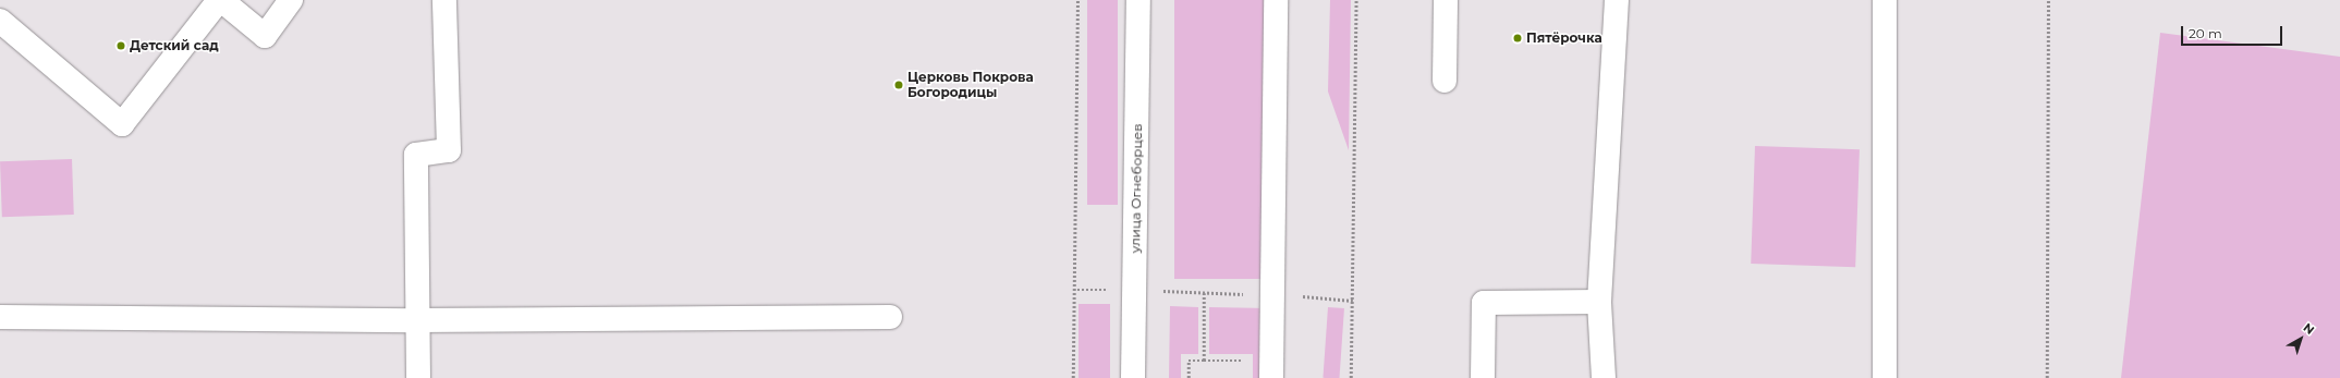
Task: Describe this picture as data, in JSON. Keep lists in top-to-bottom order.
{
  "streets": {
    "street": ["улица Огнеборцев"]
  },
  "places": ["Пятёрочка", "Детский сад", "Церковь Покрова Богородицы"],
  "scale_bar": "20 m",
  "north": "top right"
}
